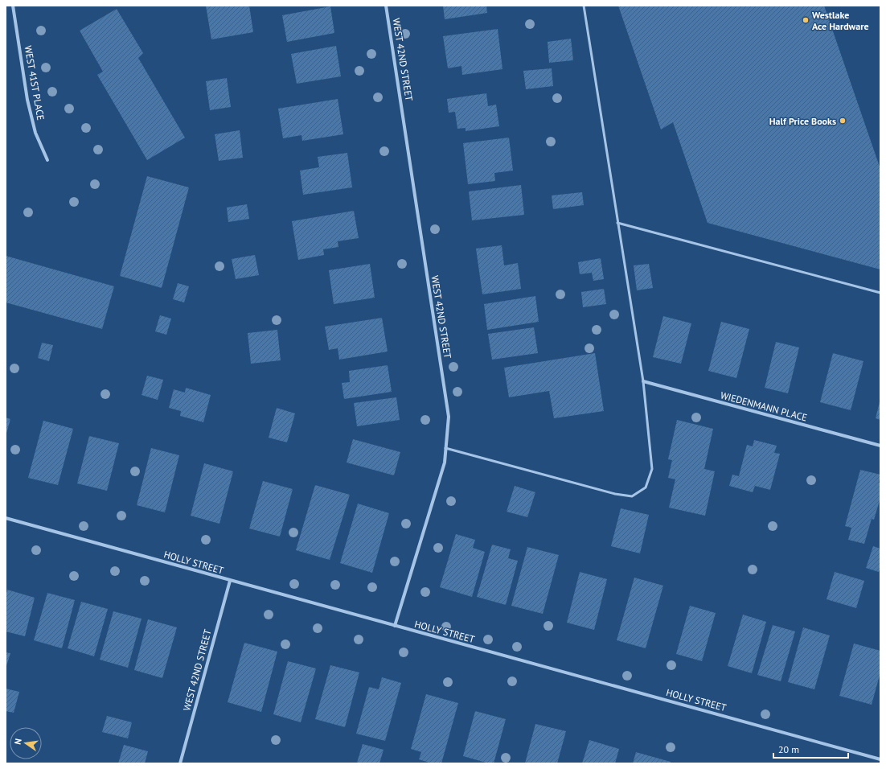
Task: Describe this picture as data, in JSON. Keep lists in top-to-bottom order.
{
  "streets": {
    "street": [
      "WEST 42ND STREET",
      "WEST 41ST PLACE",
      "WIEDENMANN PLACE",
      "HOLLY STREET"
    ]
  },
  "crossings": [
    ["WEST 42ND STREET", "HOLLY STREET"]
  ],
  "places": ["Westlake Ace Hardware", "Half Price Books"],
  "scale_bar": "20 m",
  "north": "left"
}
